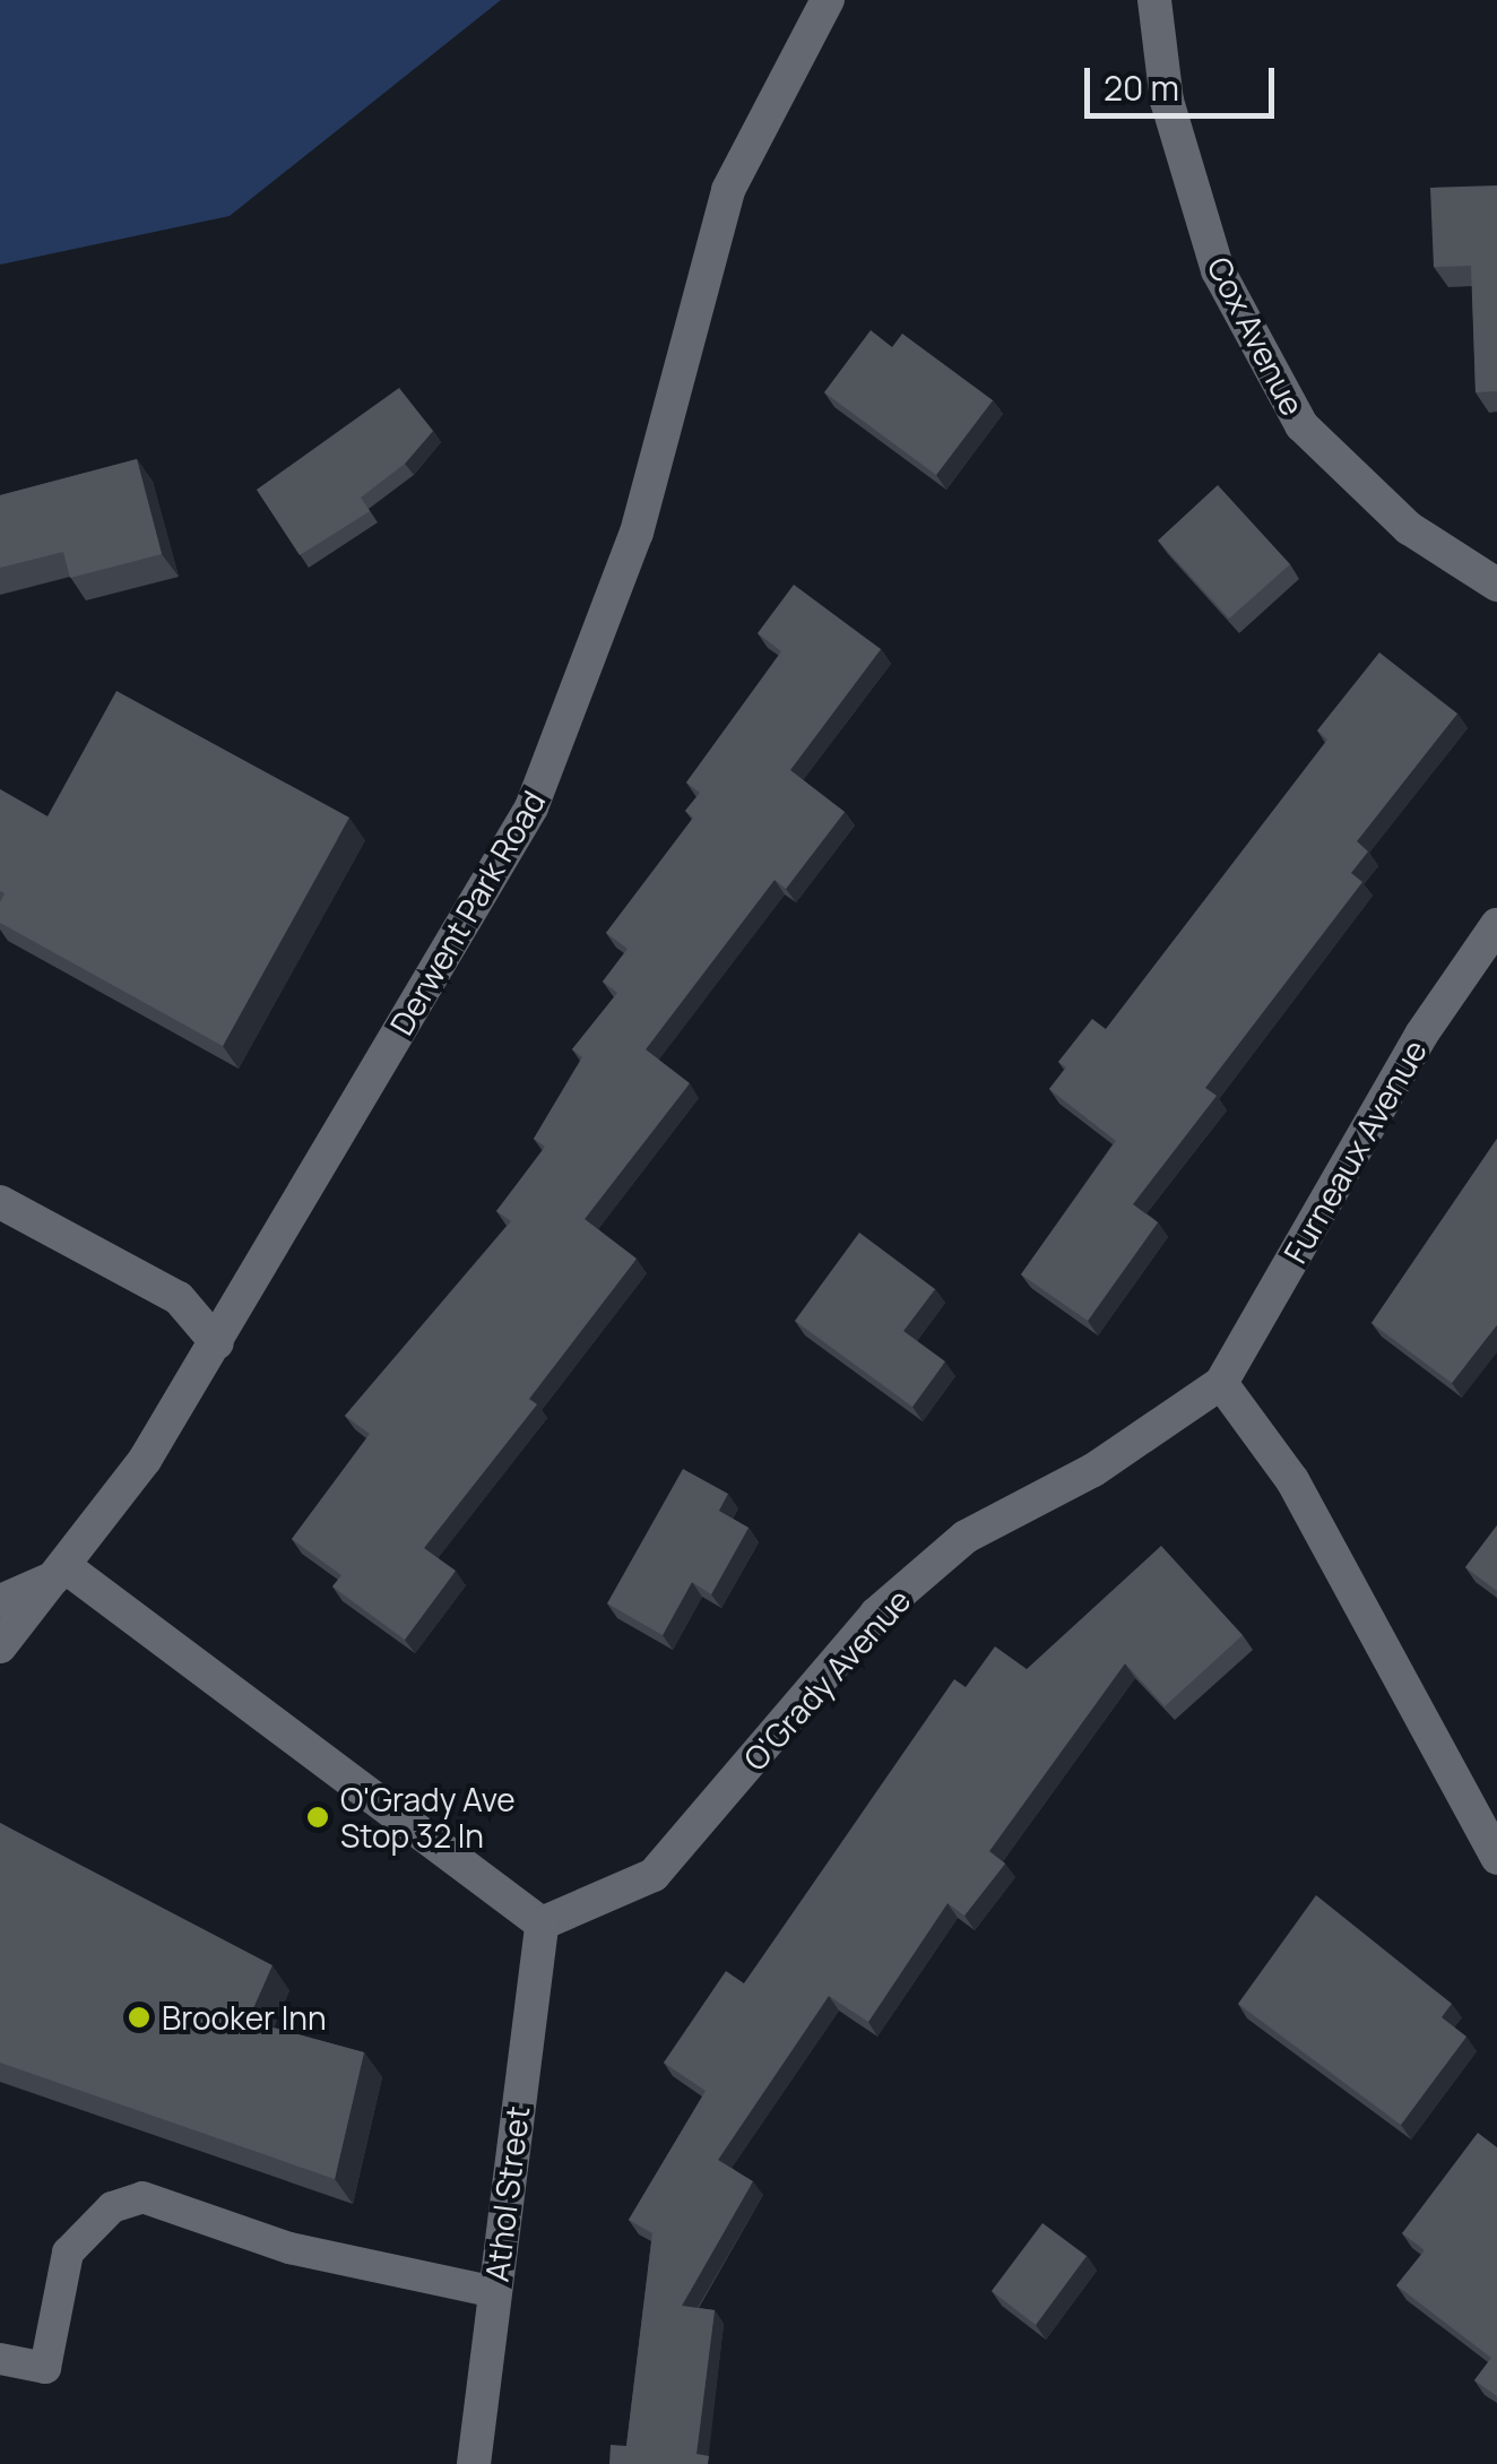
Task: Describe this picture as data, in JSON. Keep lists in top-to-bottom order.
{
  "streets": {
    "street": [
      "Cox Avenue",
      "Derwent Park Road",
      "Furneaux Avenue",
      "O'Grady Avenue",
      "Athol Street"
    ]
  },
  "crossings": [
    ["Furneaux Avenue", "O'Grady Avenue"],
    ["O'Grady Avenue", "Athol Street"]
  ],
  "places": ["O'Grady Ave Stop 32 In", "Brooker Inn"],
  "scale_bar": "20 m"
}
